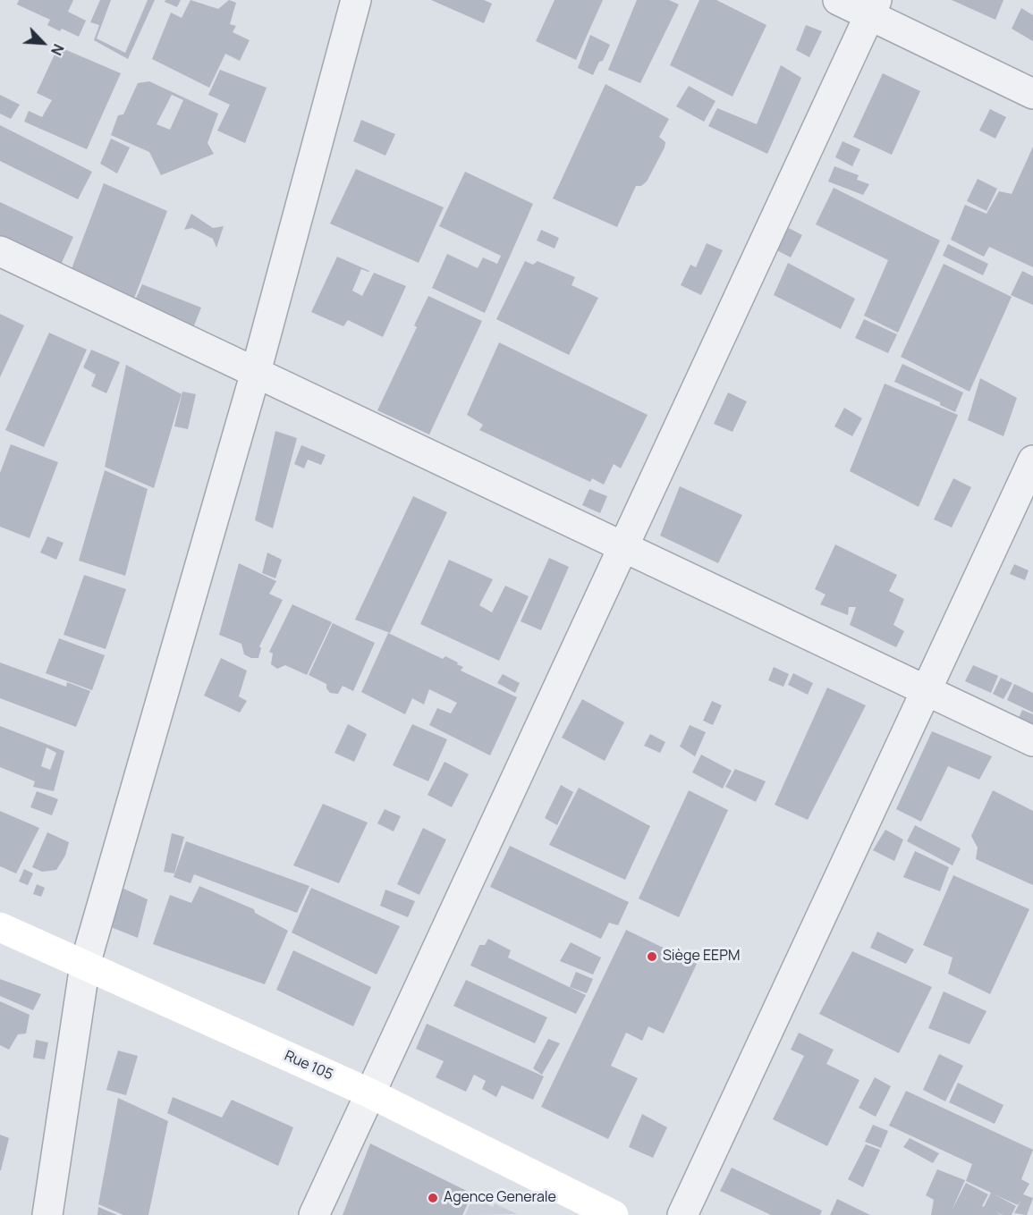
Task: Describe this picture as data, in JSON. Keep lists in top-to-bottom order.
{
  "streets": {
    "street": ["Rue 105"]
  },
  "places": ["Siège EEPM", "Agence Generale"],
  "north": "bottom right"
}
